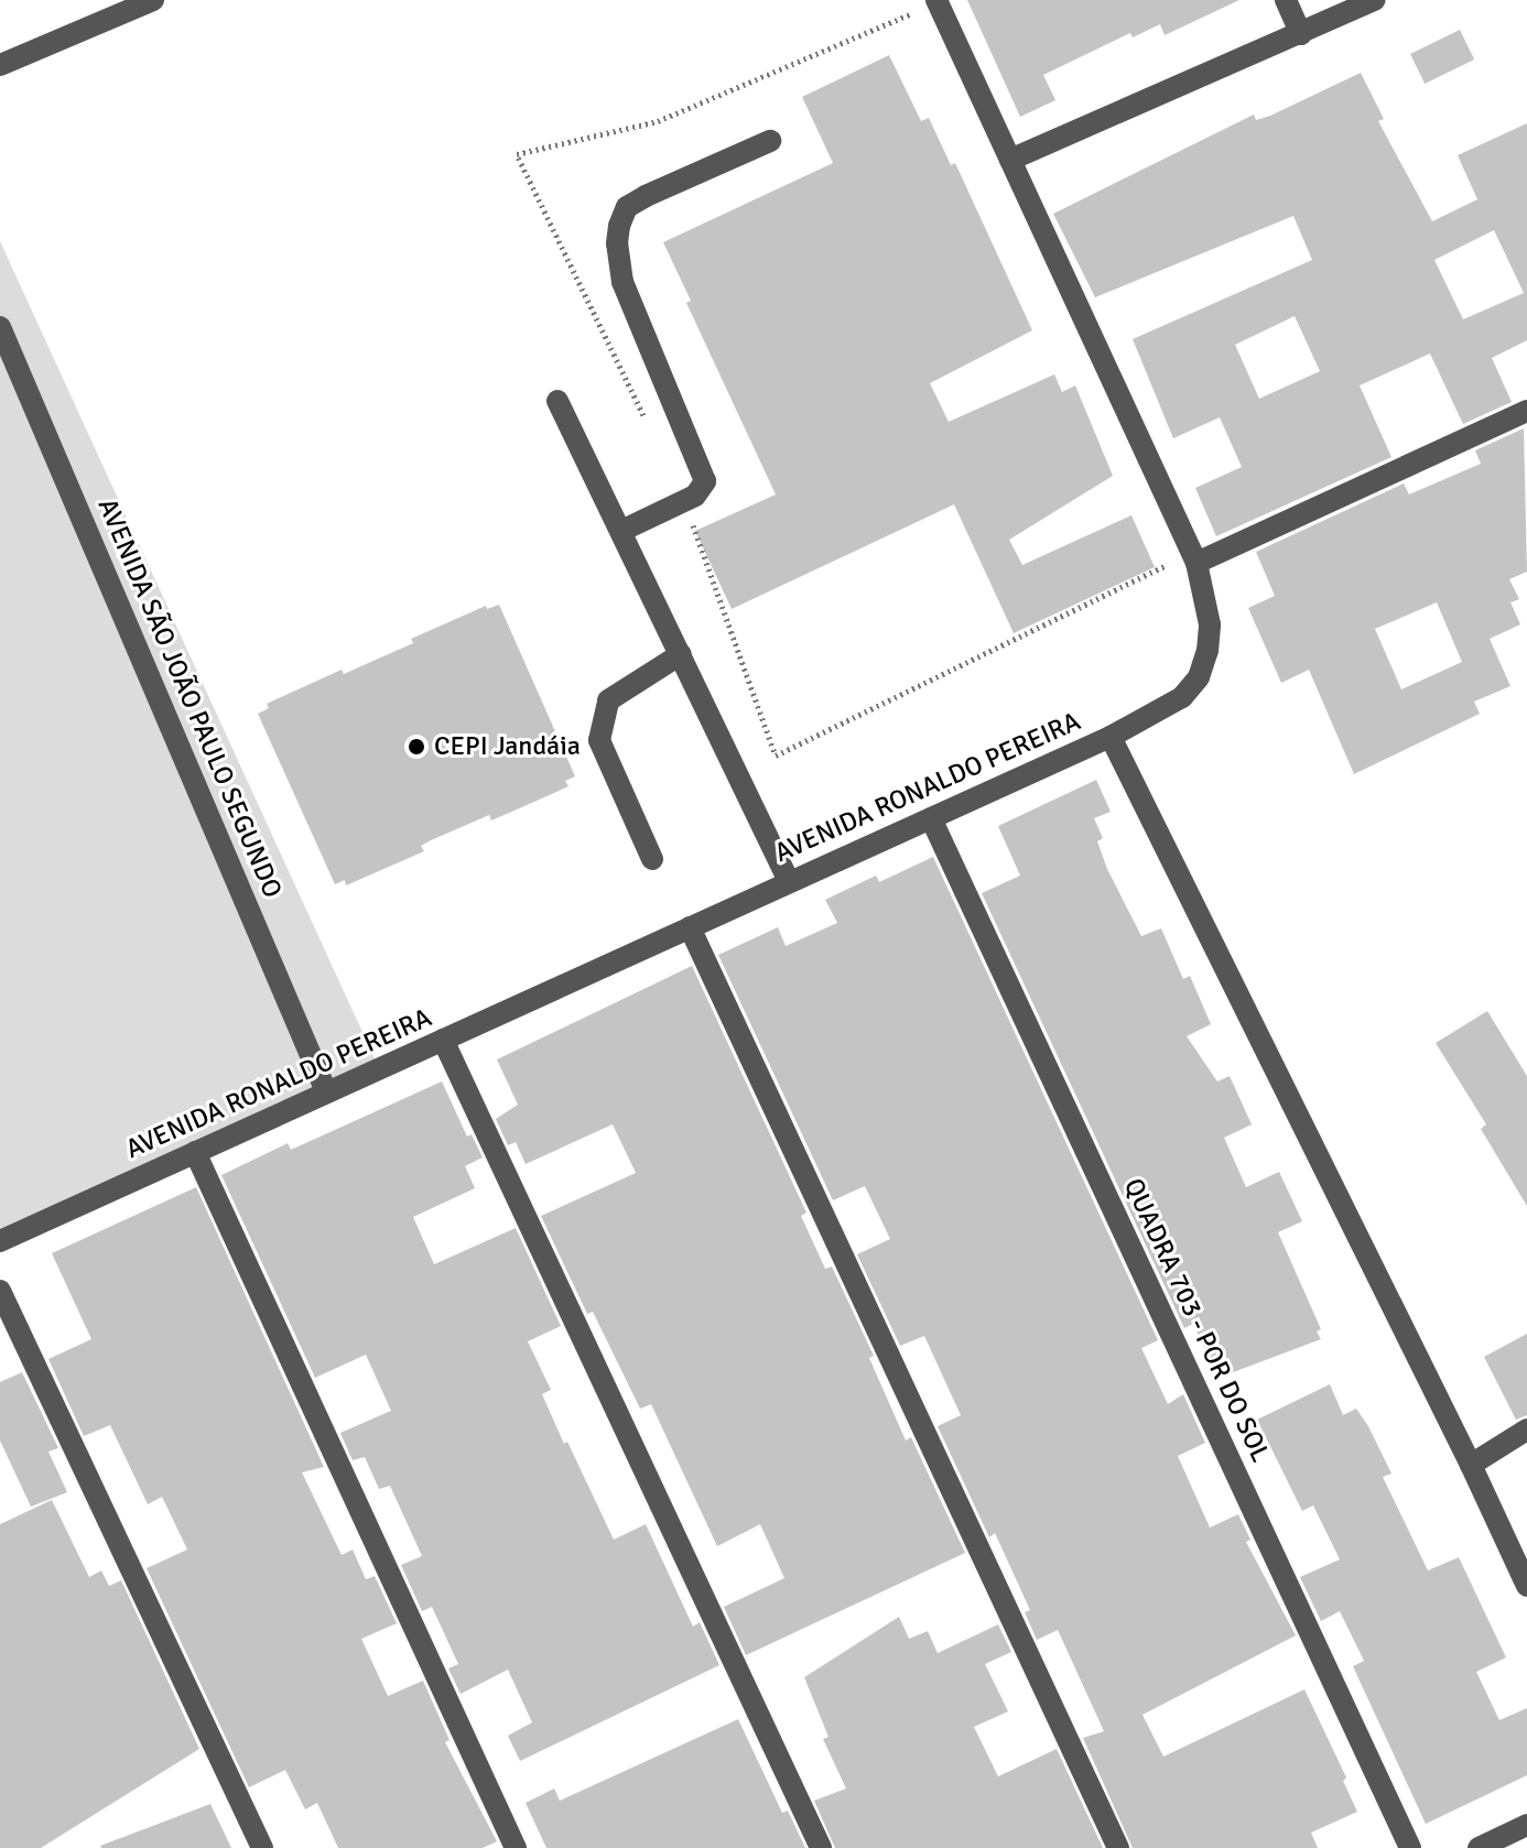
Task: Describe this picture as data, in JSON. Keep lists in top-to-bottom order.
{
  "streets": {
    "street": ["AVENIDA SÃO JOÃO PAULO SEGUNDO", "AVENIDA RONALDO PEREIRA", "QUADRA 703 - POR DO SOL"]
  },
  "crossings": [
    ["AVENIDA SÃO JOÃO PAULO SEGUNDO", "AVENIDA RONALDO PEREIRA"],
    ["AVENIDA RONALDO PEREIRA", "QUADRA 703 - POR DO SOL"]
  ],
  "places": ["CEPI Jandáia"]
}
